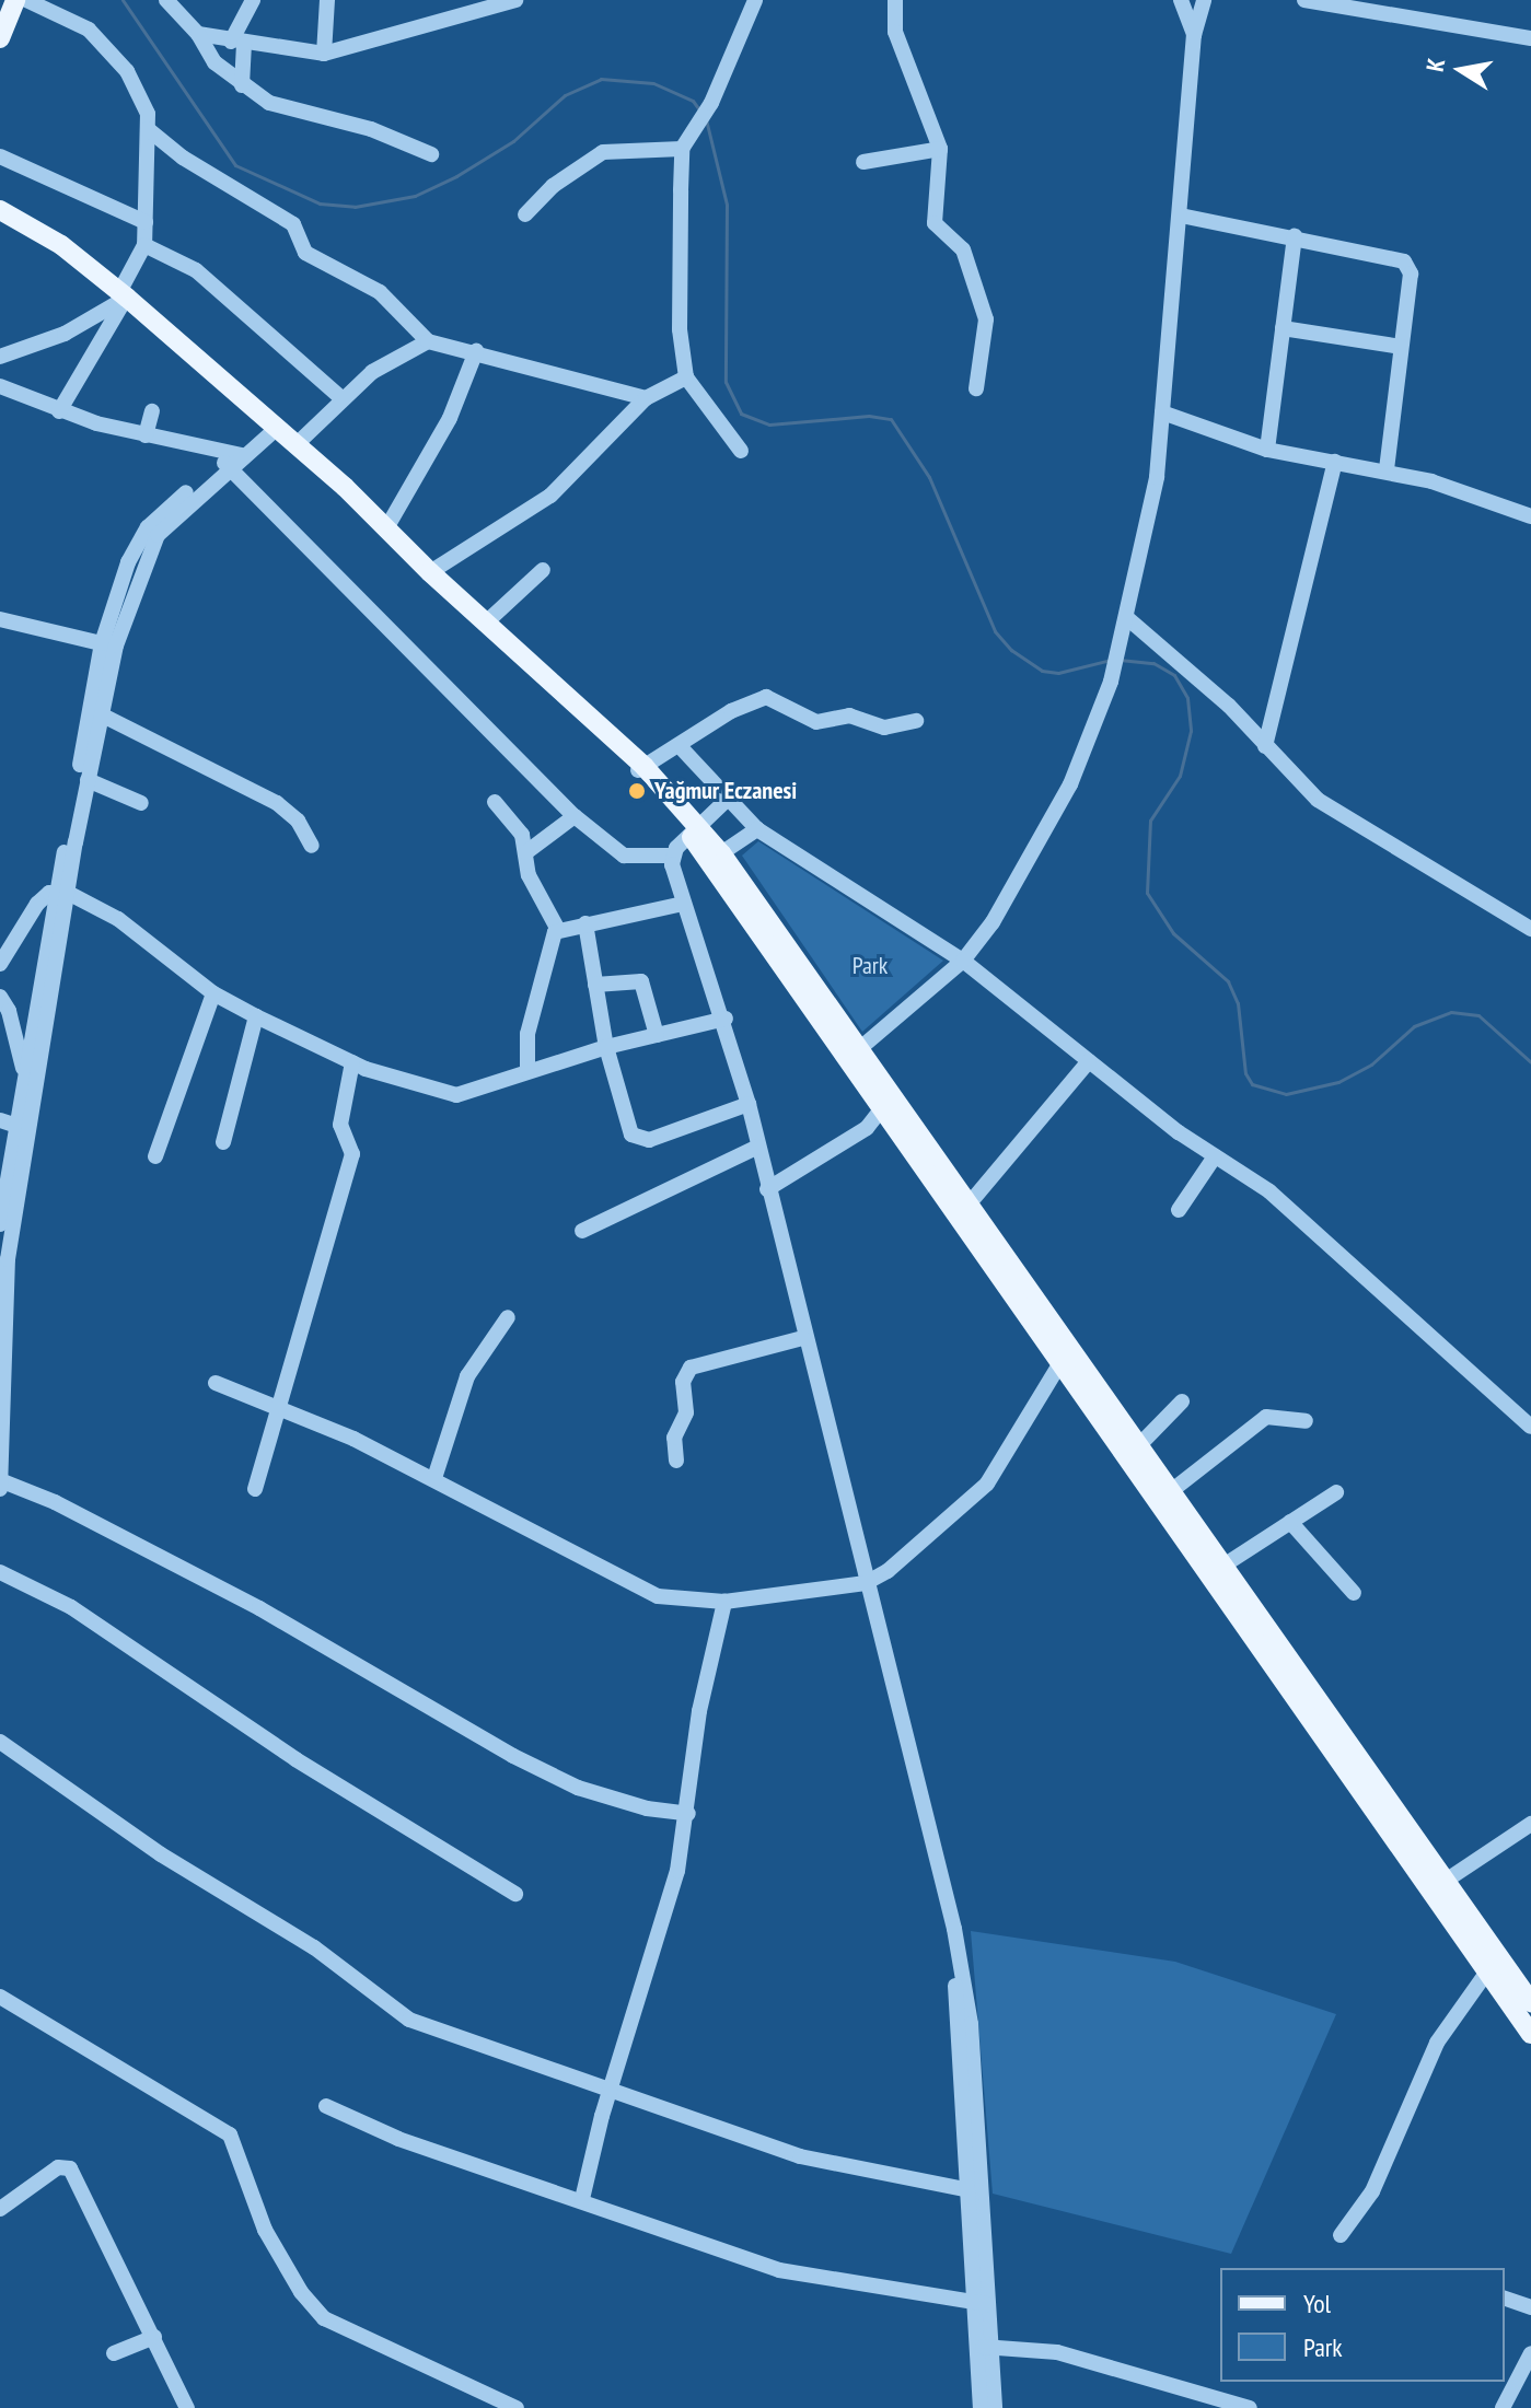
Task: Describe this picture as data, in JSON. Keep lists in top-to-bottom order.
{
  "parks": ["Park"],
  "places": ["Yağmur Eczanesi"],
  "legend": ["Yol", "Park"],
  "north": "left"
}
